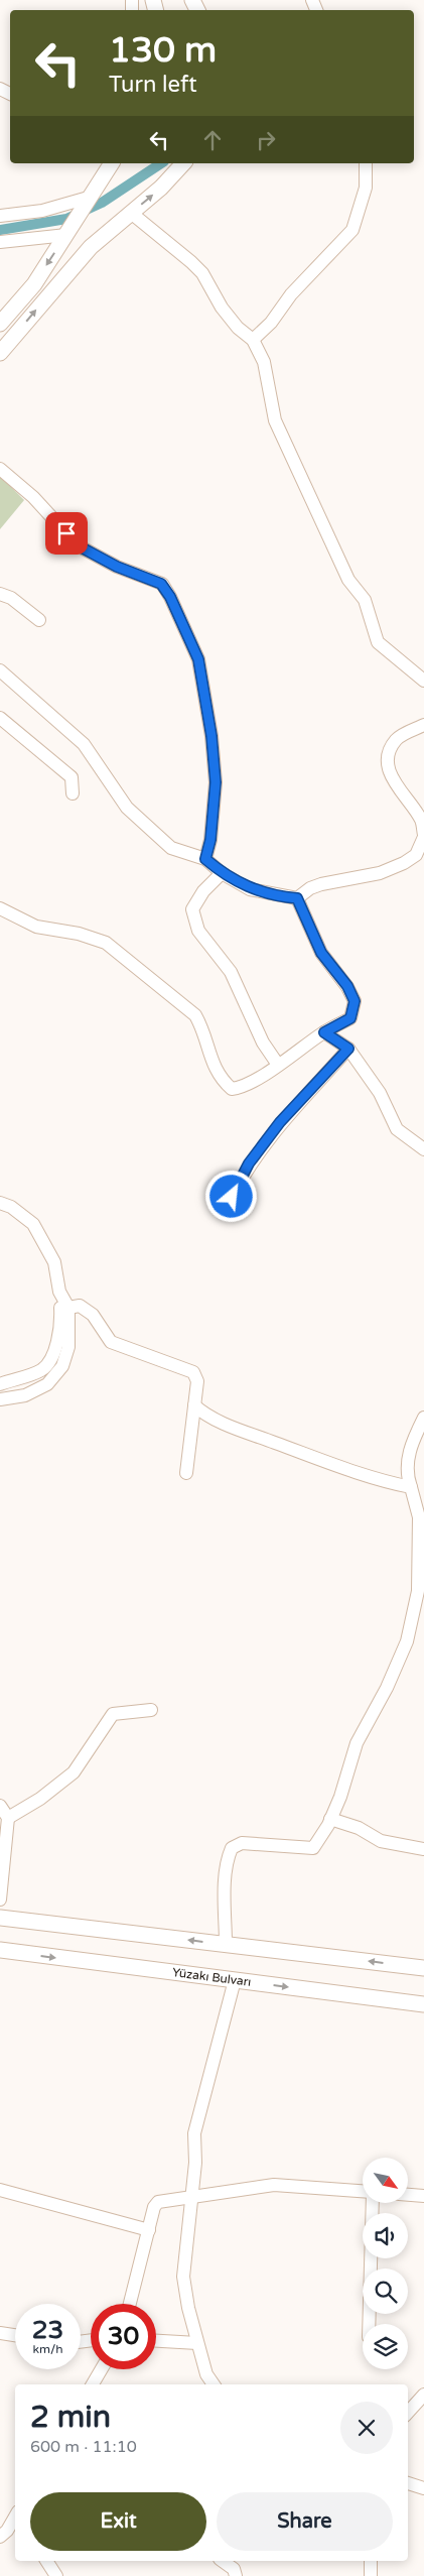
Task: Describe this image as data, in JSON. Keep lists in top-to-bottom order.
{
  "streets": {
    "main road": ["Yüzakı Bulvarı"]
  },
  "north": "bottom right",
  "page": {
    "turn": ["130 m", "Turn left"],
    "speed": "23 km/h",
    "limit": "30",
    "heading": ["2 min", "600 m · 11:10"],
    "buttons": ["Exit", "Share"]
  }
}
